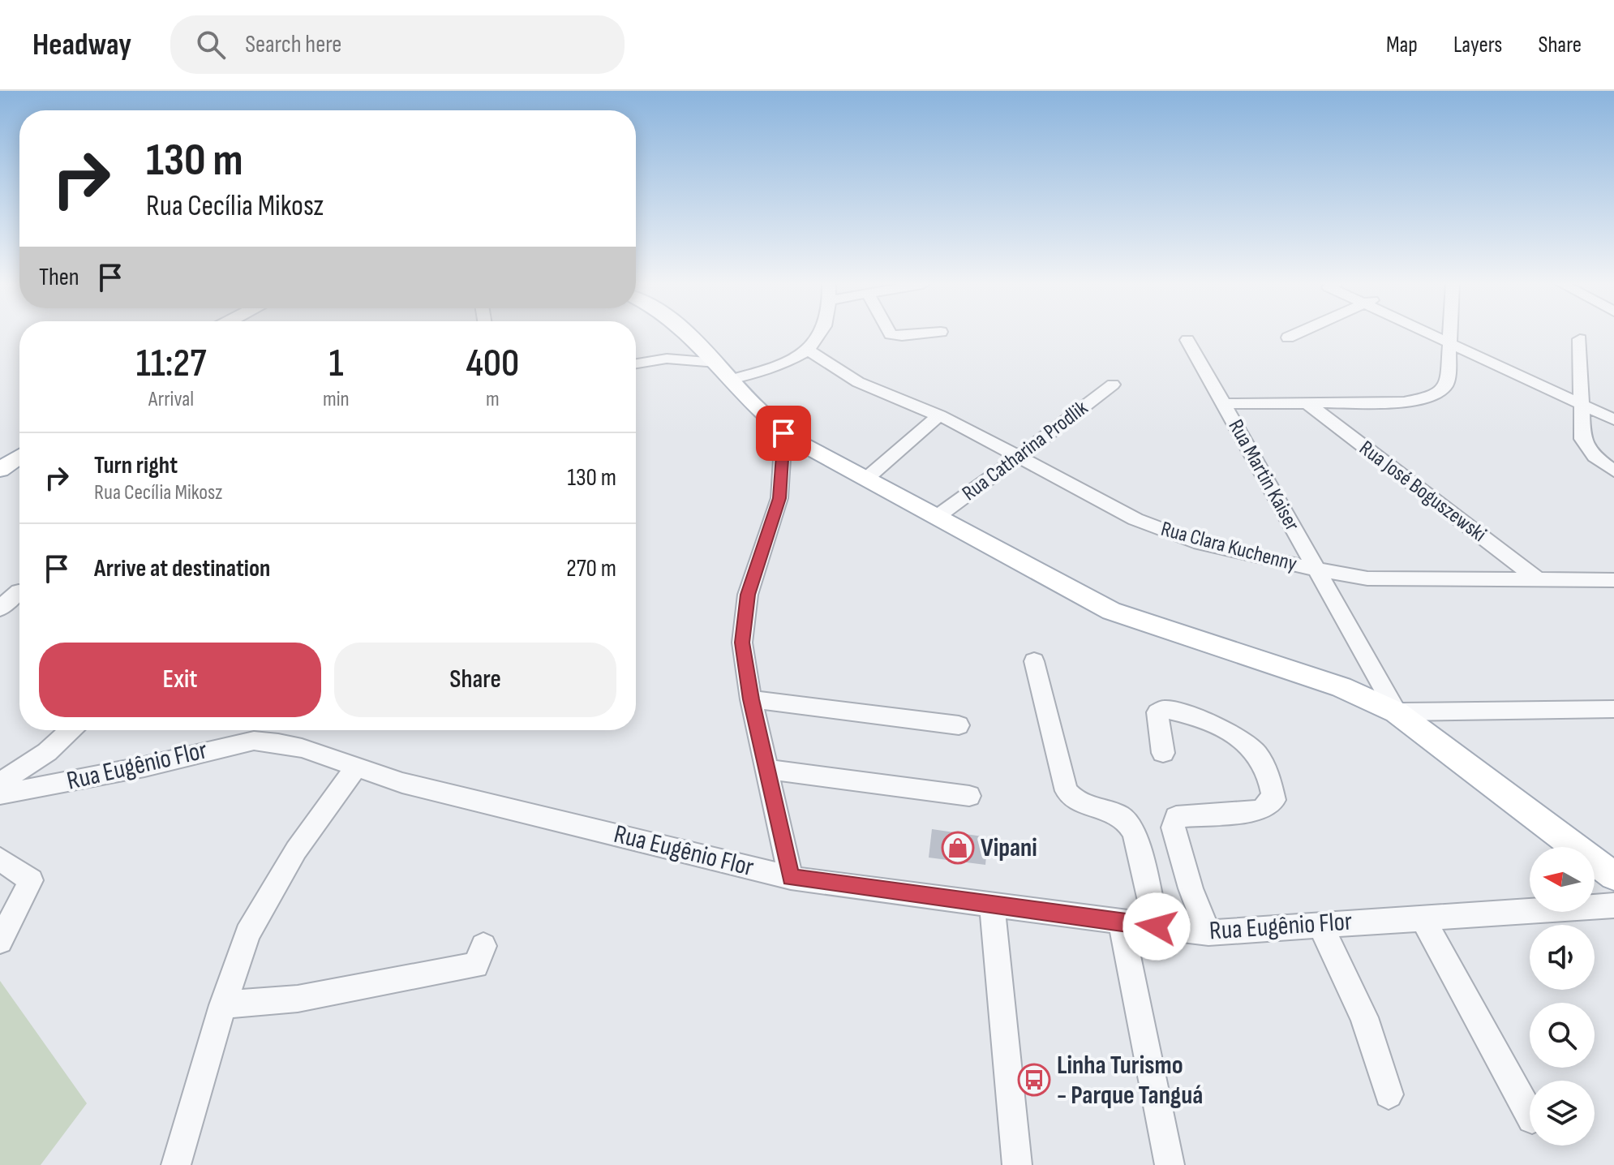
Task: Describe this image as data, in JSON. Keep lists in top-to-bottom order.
{
  "streets": {
    "street": [
      "Rua Catharina Prodlik",
      "Rua Martin Kaiser",
      "Rua José Boguszewski",
      "Rua Clara Kuchenny",
      "Rua Eugênio Flor"
    ]
  },
  "crossings": [
    ["Rua Catharina Prodlik", "Rua Clara Kuchenny"],
    ["Rua Martin Kaiser", "Rua Clara Kuchenny"],
    ["Rua José Boguszewski", "Rua Clara Kuchenny"]
  ],
  "places": {
    "shop": ["Vipani"],
    "bus stop": ["Linha Turismo - Parque Tanguá"]
  },
  "north": "left",
  "page": {
    "header": "Headway",
    "search": "Search here",
    "nav": ["Map", "Layers", "Share"],
    "turn": ["130 m", "Rua Cecília Mikosz"],
    "then": "Then",
    "eta": [
      "11:27",
      "Arrival",
      "1",
      "min",
      "400",
      "m"
    ],
    "list": [
      {
        "name": "Turn right",
        "note": "Rua Cecília Mikosz",
        "value": "130 m"
      },
      {
        "name": "Arrive at destination",
        "value": "270 m"
      }
    ],
    "buttons": ["Exit", "Share"]
  }
}
